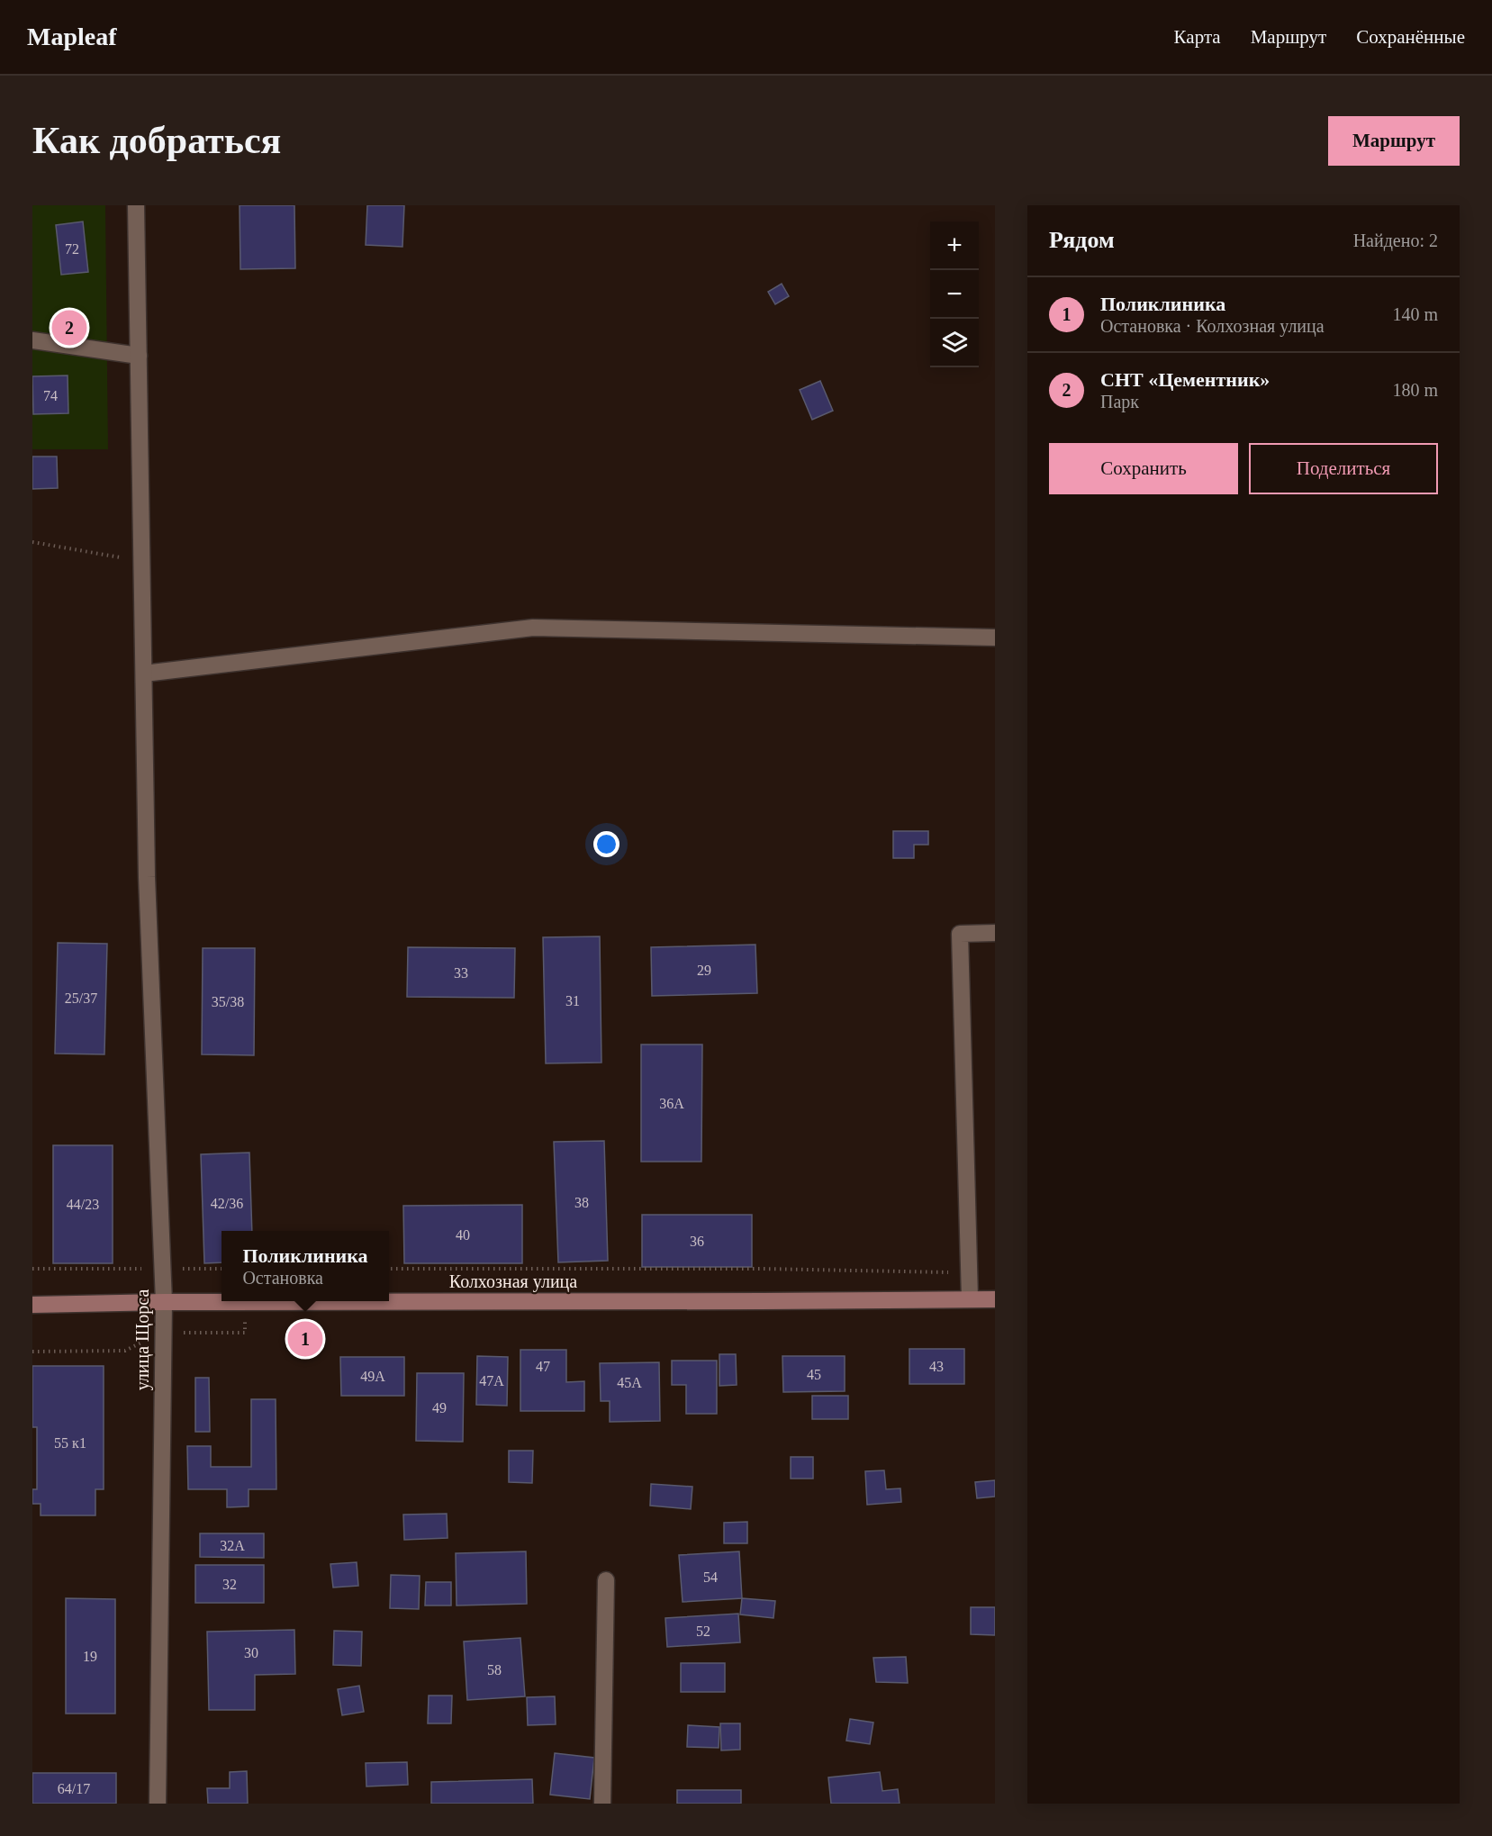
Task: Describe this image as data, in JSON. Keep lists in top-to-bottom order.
{
  "streets": {
    "street": ["Колхозная улица", "улица Щорса"]
  },
  "crossings": [
    ["Колхозная улица", "улица Щорса"]
  ],
  "house_numbers": [
    "72",
    "74",
    "29",
    "33",
    "25/37",
    "31",
    "35/38",
    "36А",
    "38",
    "42/36",
    "44/23",
    "40",
    "36",
    "47",
    "43",
    "45",
    "49А",
    "47А",
    "45А",
    "49",
    "55 к1",
    "32А",
    "54",
    "32",
    "52",
    "30",
    "19",
    "58",
    "64/17"
  ],
  "page": {
    "header": "Mapleaf",
    "nav": ["Карта", "Маршрут", "Сохранённые"],
    "buttons": [
      "Маршрут",
      ["Сохранить", "Поделиться"]
    ],
    "title": "Как добраться",
    "heading": ["Рядом", "Найдено: 2"],
    "map_buttons": ["+", "−"],
    "list": [
      {
        "mark": "1",
        "name": "Поликлиника",
        "note": "Остановка · Колхозная улица",
        "value": "140 m"
      },
      {
        "mark": "2",
        "name": "СНТ «Цементник»",
        "note": "Парк",
        "value": "180 m"
      }
    ],
    "pins": ["2", "1"],
    "popup": ["Поликлиника", "Остановка"]
  }
}
